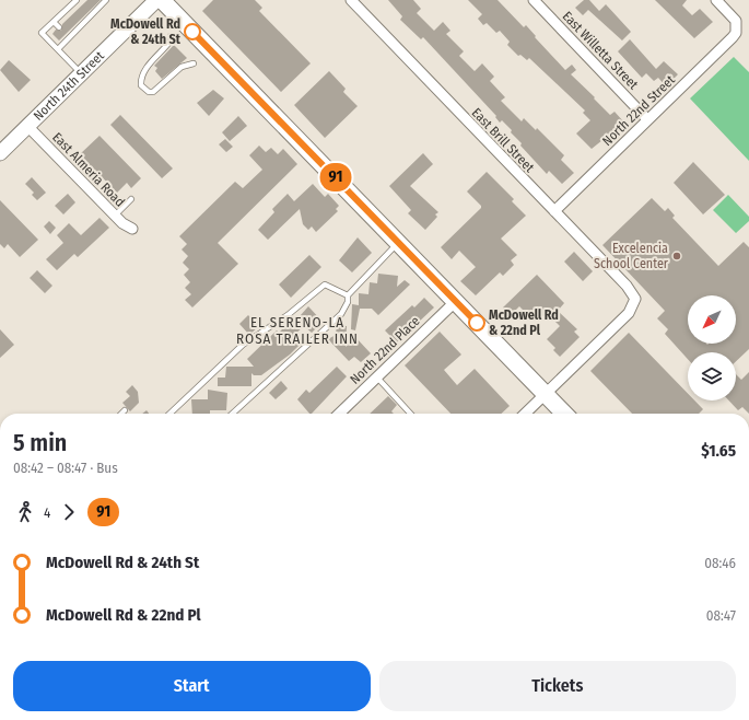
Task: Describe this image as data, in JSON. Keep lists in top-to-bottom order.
{
  "streets": {
    "main road": ["North 24th Street"],
    "street": [
      "East Willetta Street",
      "North 22nd Street",
      "East Brill Street",
      "East Almeria Road",
      "North 22nd Place"
    ]
  },
  "crossings": [
    ["East Willetta Street", "North 22nd Street"],
    ["North 24th Street", "East Almeria Road"],
    ["North 22nd Street", "East Brill Street"]
  ],
  "districts": ["EL SERENO-LA ROSA TRAILER INN"],
  "places": ["McDowell Rd & 24th St", "Excelencia School Center", "McDowell Rd & 22nd Pl"],
  "lines": ["bus line 91"],
  "north": "bottom left",
  "page": {
    "on_map": "91",
    "heading": ["5 min", "08:42 – 08:47 · Bus", "$1.65"],
    "legs": ["4", "91"],
    "list": [
      {
        "name": "McDowell Rd & 24th St",
        "value": "08:46"
      },
      {
        "name": "McDowell Rd & 22nd Pl",
        "value": "08:47"
      }
    ],
    "buttons": ["Start", "Tickets"]
  }
}
